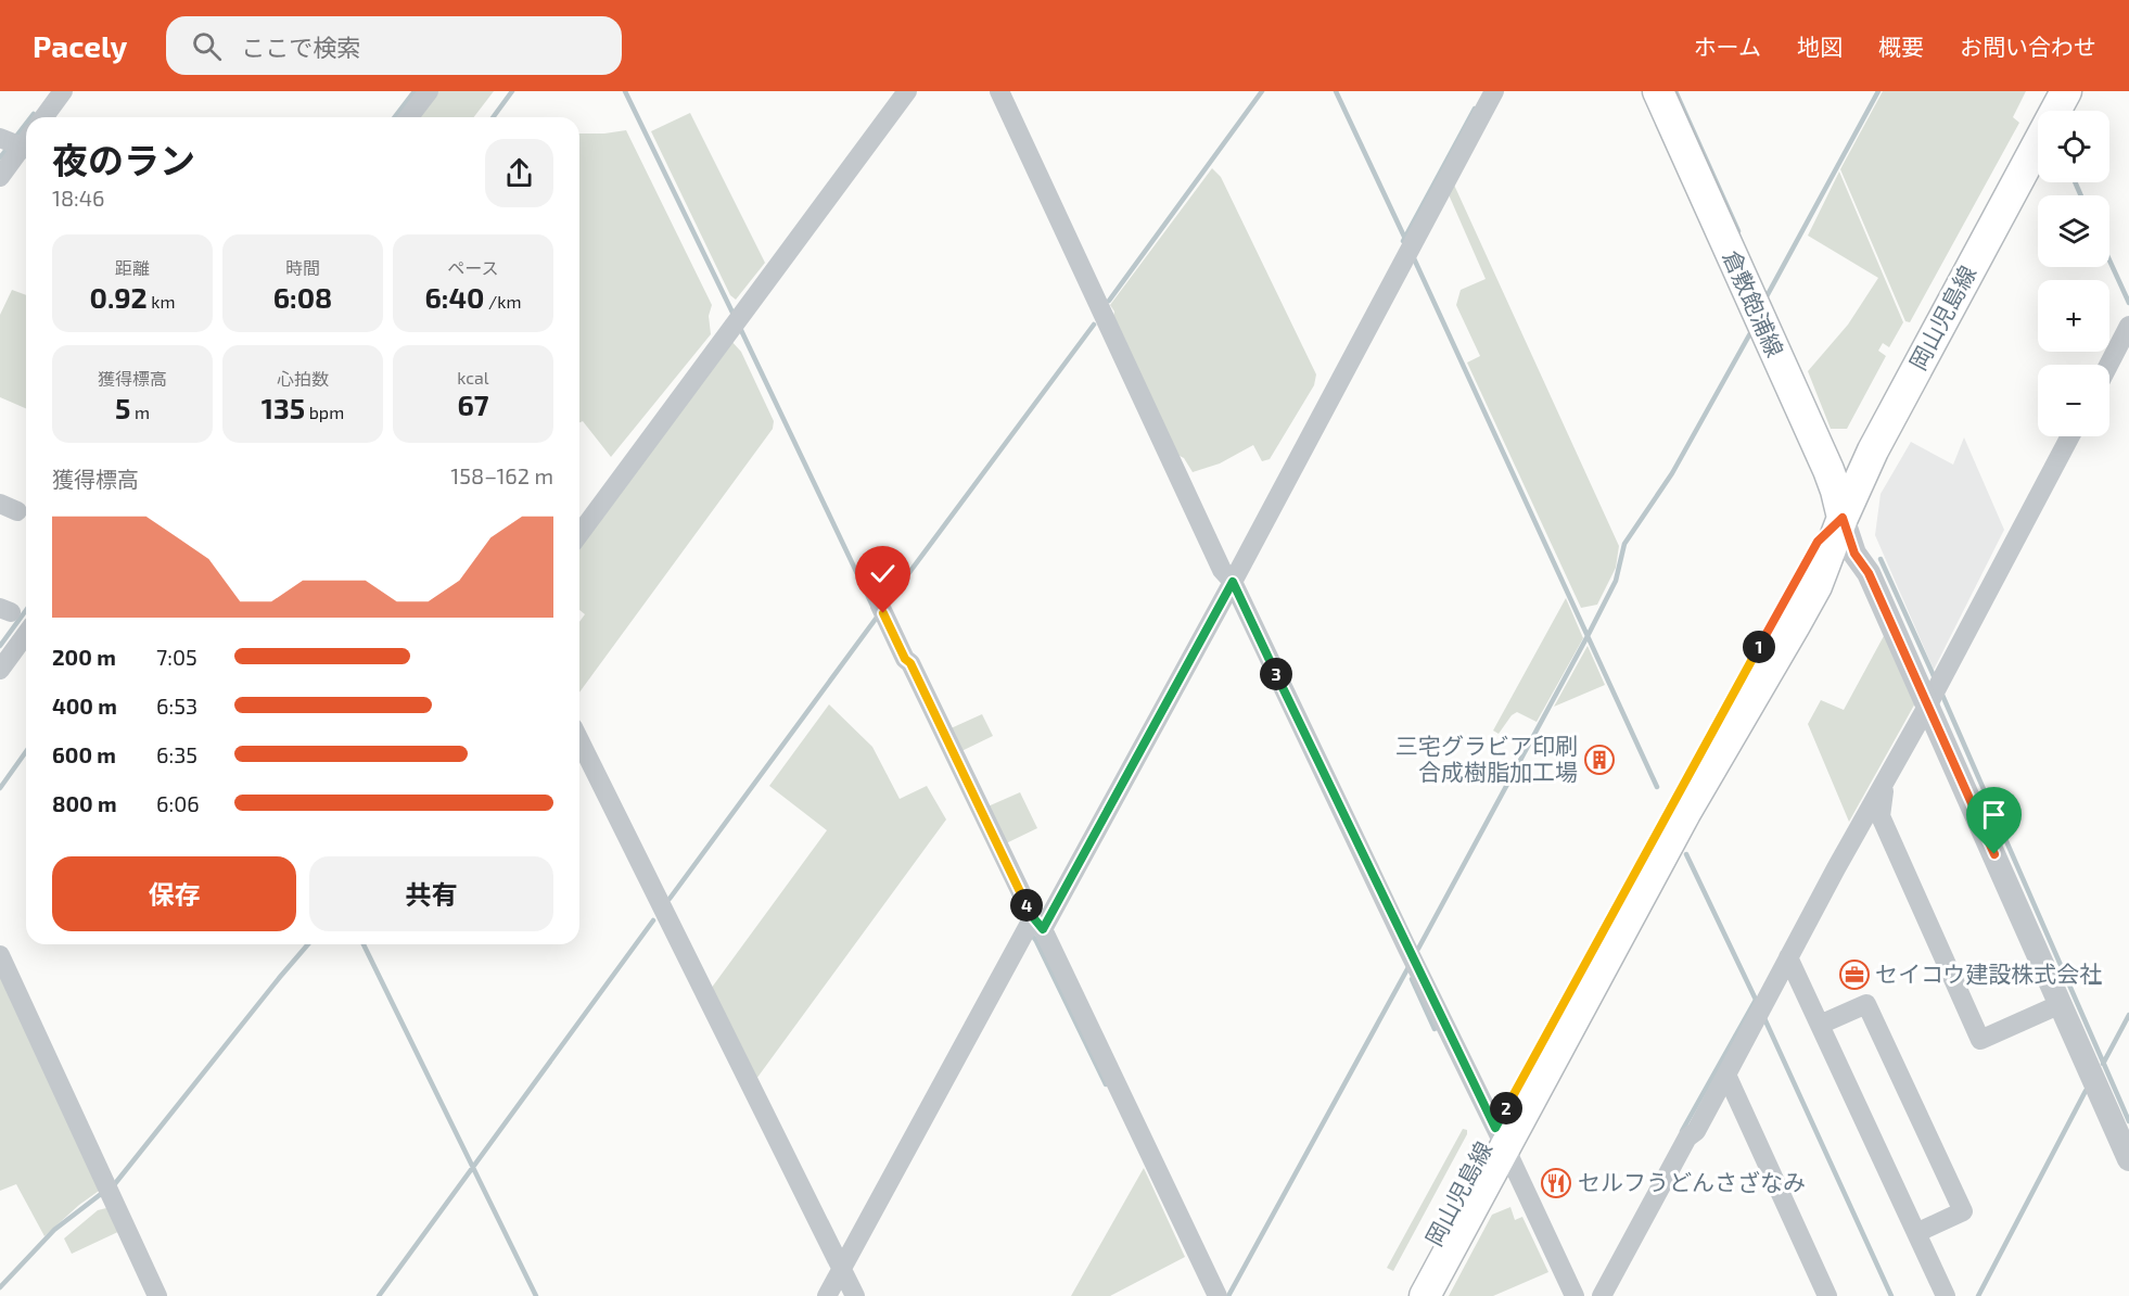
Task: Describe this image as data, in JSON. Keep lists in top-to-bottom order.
{
  "streets": {
    "main road": ["倉敷飽浦線", "岡山児島線"]
  },
  "crossings": [
    ["倉敷飽浦線", "岡山児島線"]
  ],
  "places": {
    "building": ["三宅グラビア印刷 合成樹脂加工場"],
    "office": ["セイコウ建設株式会社"],
    "restaurant": ["セルフうどんさざなみ"]
  },
  "page": {
    "header": "Pacely",
    "search": "ここで検索",
    "nav": [
      "ホーム",
      "地図",
      "概要",
      "お問い合わせ"
    ],
    "map_buttons": ["+", "−"],
    "heading": ["夜のラン", "18:46"],
    "stats": [
      ["距離", "0.92 km"],
      ["時間", "6:08"],
      ["ペース", "6:40 /km"],
      ["獲得標高", "5 m"],
      ["心拍数", "135 bpm"],
      ["kcal", "67"]
    ],
    "chart": ["獲得標高", "158–162 m"],
    "pins": [
      "1",
      "3",
      "4",
      "2"
    ],
    "list": [
      {
        "name": "200 m",
        "note": "7:05"
      },
      {
        "name": "400 m",
        "note": "6:53"
      },
      {
        "name": "600 m",
        "note": "6:35"
      },
      {
        "name": "800 m",
        "note": "6:06"
      }
    ],
    "buttons": ["保存", "共有"]
  }
}
